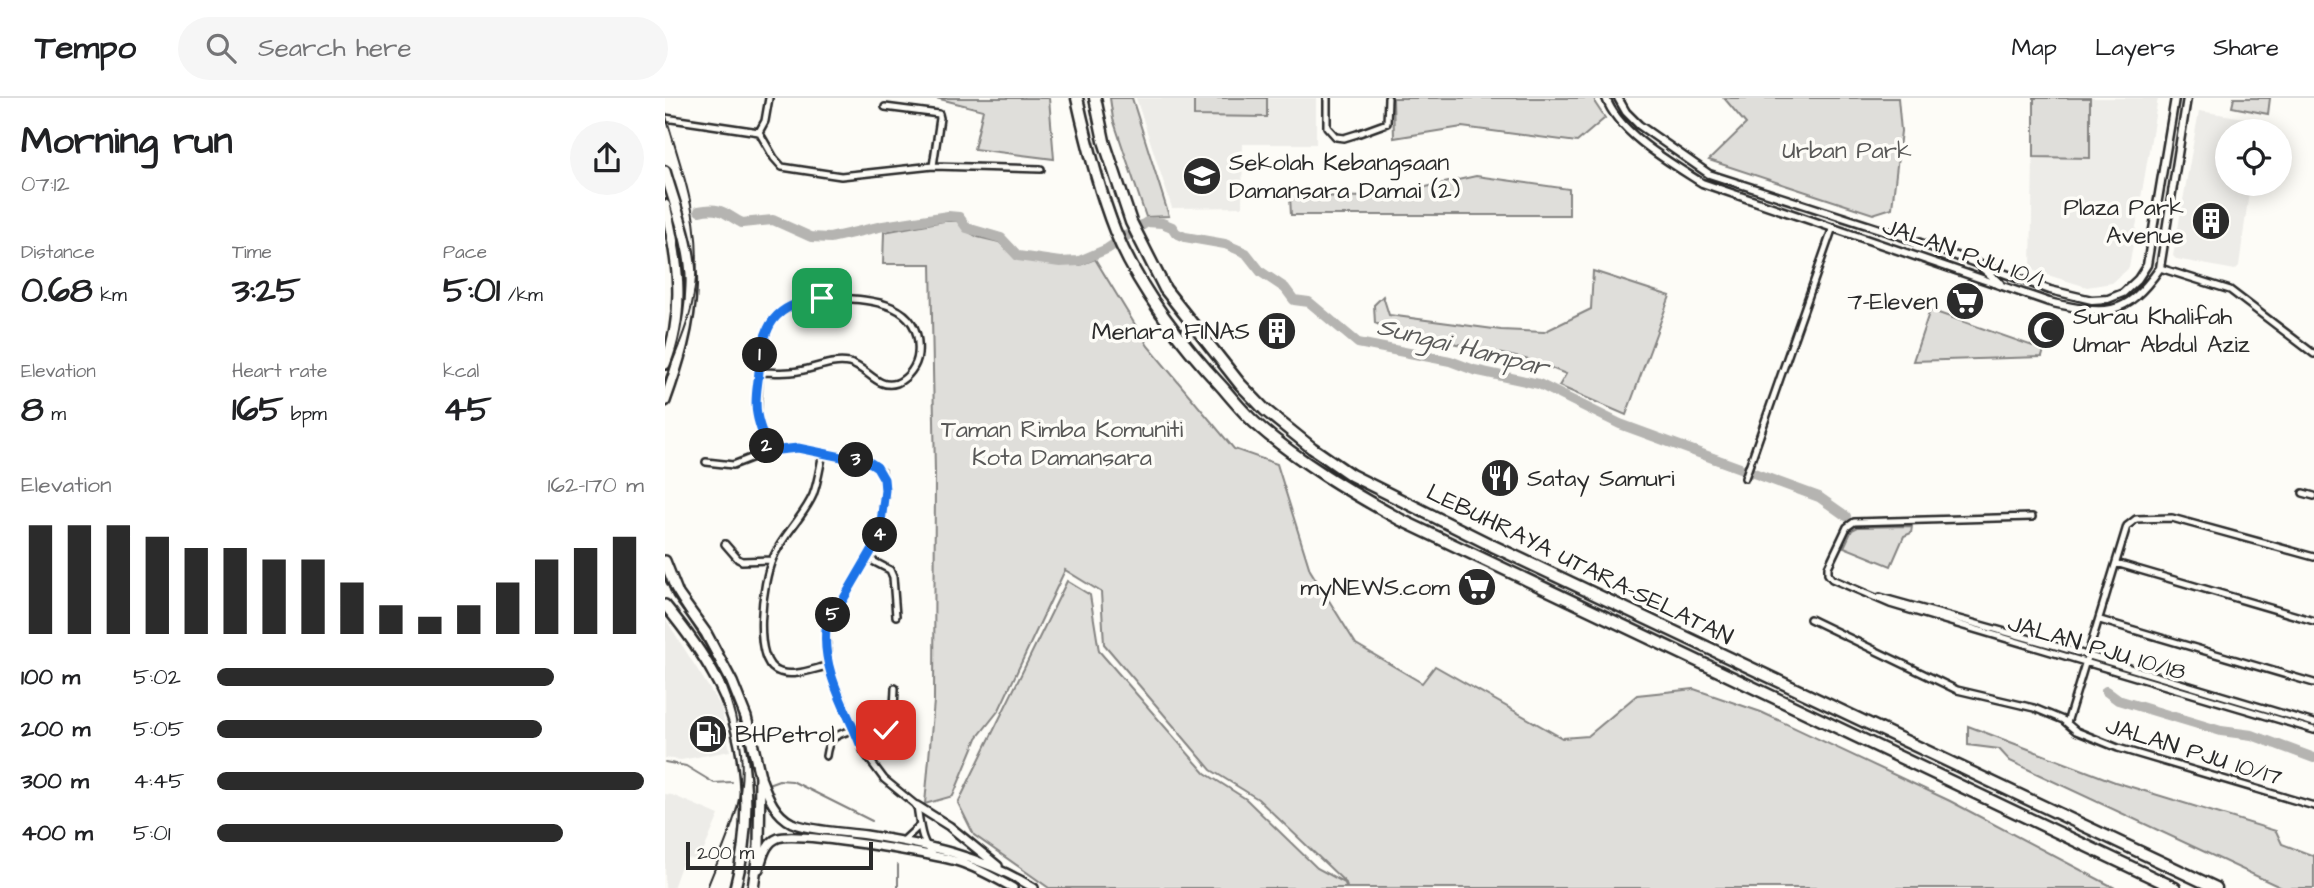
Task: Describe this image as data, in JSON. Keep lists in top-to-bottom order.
{
  "streets": {
    "highway": ["LEBUHRAYA UTARA–SELATAN"],
    "street": ["JALAN PJU 10/1", "JALAN PJU 10/18", "JALAN PJU 10/17"]
  },
  "water": ["Sungai Hampar"],
  "parks": ["Urban Park", "Taman Rimba Komuniti Kota Damansara"],
  "places": {
    "school or university": ["Sekolah Kebangsaan Damansara Damai (2)"],
    "building": ["Plaza Park Avenue", "Menara FINAS"],
    "supermarket": ["7-Eleven", "myNEWS.com"],
    "mosque": ["Surau Khalifah Umar Abdul Aziz"],
    "restaurant": ["Satay Samuri"],
    "fuel station": ["BHPetrol"]
  },
  "scale_bar": "200 m",
  "page": {
    "header": "Tempo",
    "search": "Search here",
    "nav": ["Map", "Layers", "Share"],
    "heading": ["Morning run", "07:12"],
    "stats": [
      ["Distance", "0.68 km"],
      ["Time", "3:25"],
      ["Pace", "5:01 /km"],
      ["Elevation", "8 m"],
      ["Heart rate", "165 bpm"],
      ["kcal", "45"]
    ],
    "pins": [
      "1",
      "2",
      "3",
      "4",
      "5"
    ],
    "chart": ["Elevation", "162–170 m"],
    "list": [
      {
        "name": "100 m",
        "note": "5:02"
      },
      {
        "name": "200 m",
        "note": "5:05"
      },
      {
        "name": "300 m",
        "note": "4:45"
      },
      {
        "name": "400 m",
        "note": "5:01"
      }
    ],
    "scale": "200 m"
  }
}
